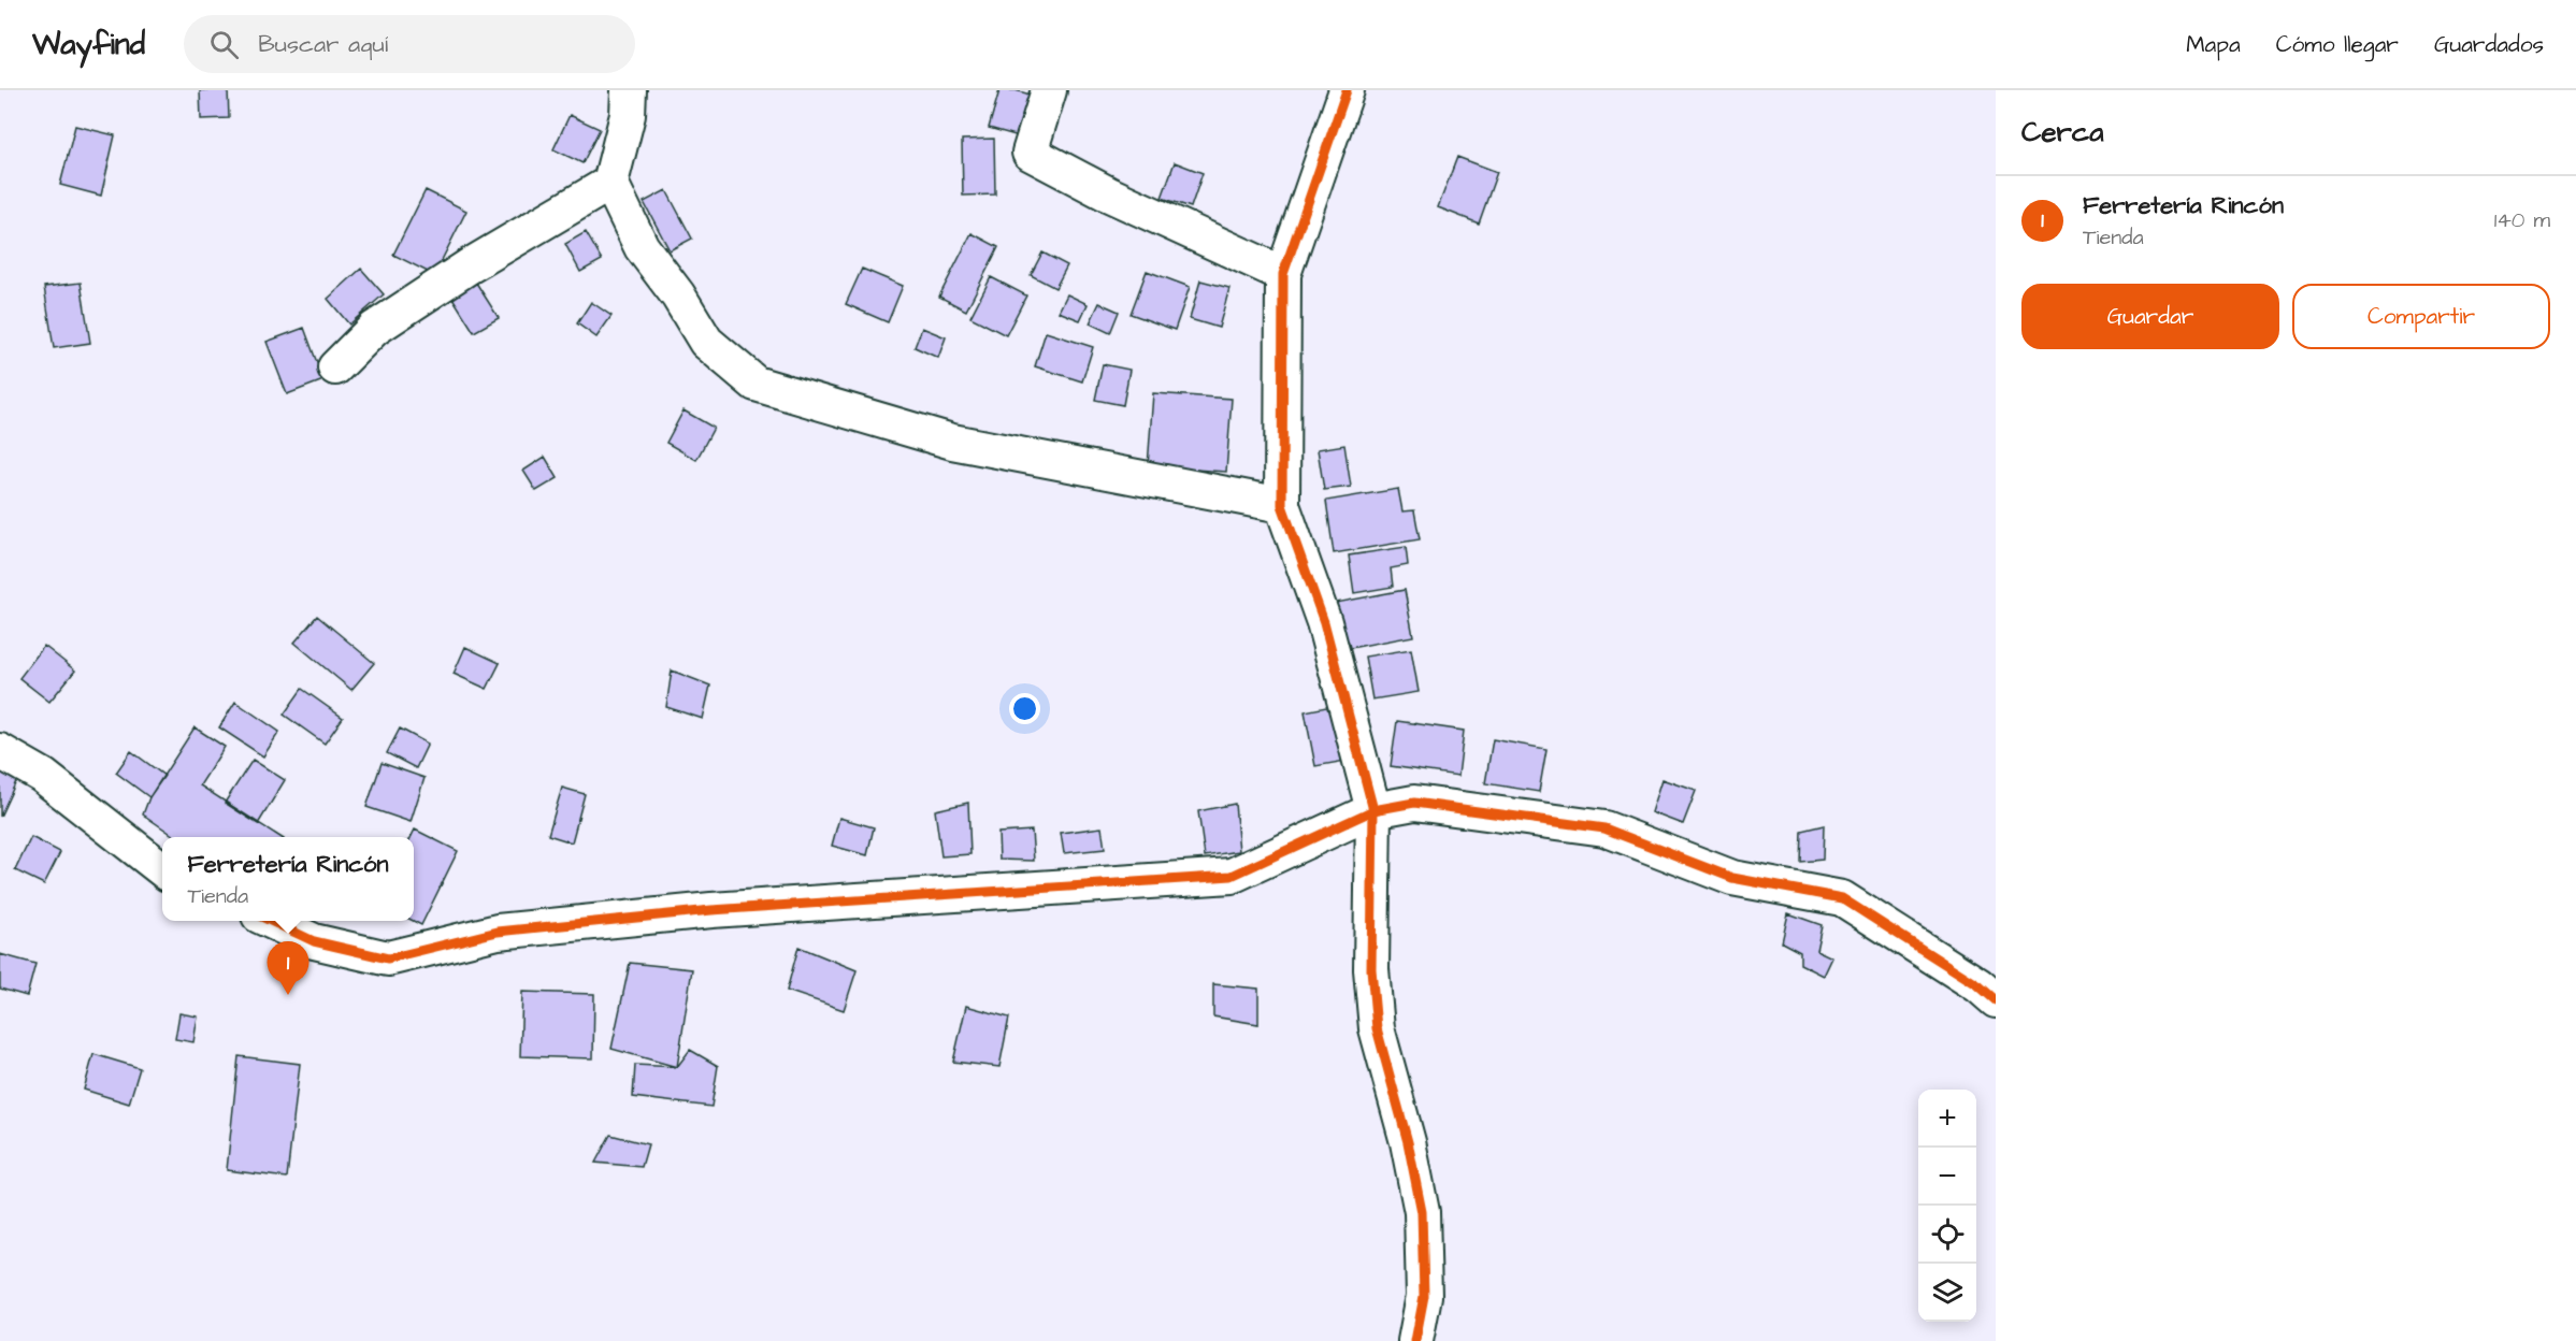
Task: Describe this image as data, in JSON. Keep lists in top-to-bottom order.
{
  "page": {
    "header": "Wayfind",
    "search": "Buscar aquí",
    "nav": ["Mapa", "Cómo llegar", "Guardados"],
    "heading": "Cerca",
    "list": [
      {
        "mark": "1",
        "name": "Ferretería Rincón",
        "note": "Tienda",
        "value": "140 m"
      }
    ],
    "buttons": ["Guardar", "Compartir"],
    "popup": ["Ferretería Rincón", "Tienda"],
    "pins": "1",
    "map_buttons": ["+", "−"]
  }
}
